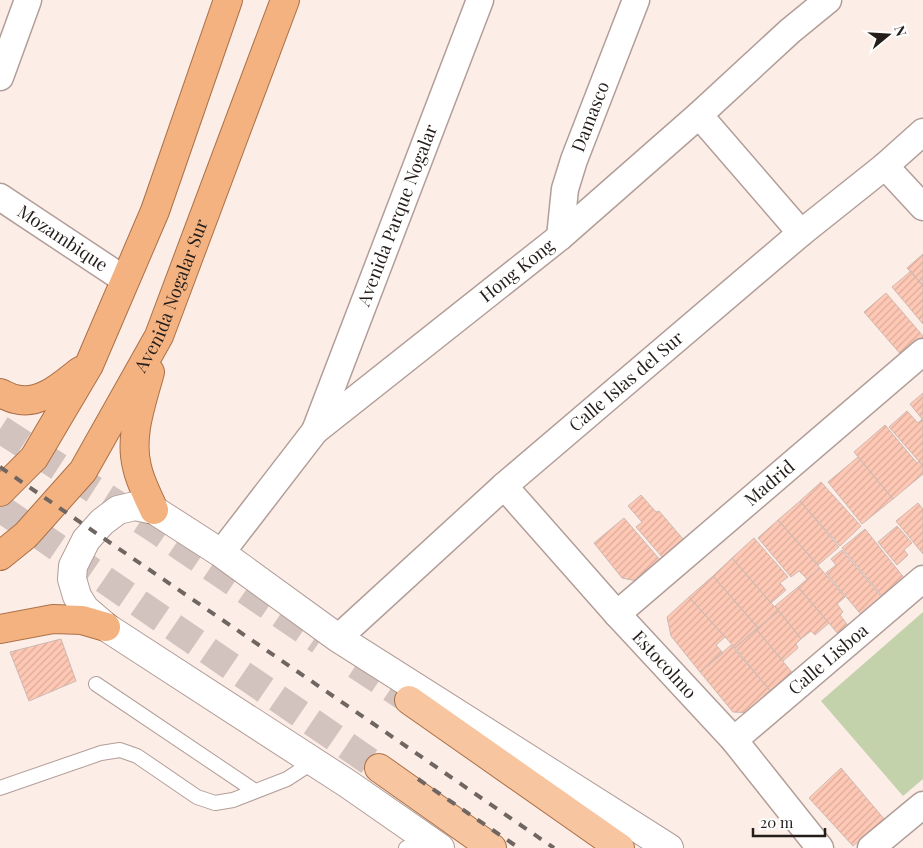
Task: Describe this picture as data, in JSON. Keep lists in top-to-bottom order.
{
  "streets": {
    "highway": ["Avenida Nogalar Sur"],
    "street": [
      "Damasco",
      "Avenida Parque Nogalar",
      "Mozambique",
      "Hong Kong",
      "Calle Islas del Sur",
      "Madrid",
      "Calle Lisboa",
      "Estocolmo"
    ]
  },
  "crossings": [
    ["Damasco", "Hong Kong"],
    ["Avenida Parque Nogalar", "Hong Kong"],
    ["Calle Islas del Sur", "Estocolmo"],
    ["Madrid", "Estocolmo"],
    ["Calle Lisboa", "Estocolmo"]
  ],
  "scale_bar": "20 m",
  "north": "right"
}
